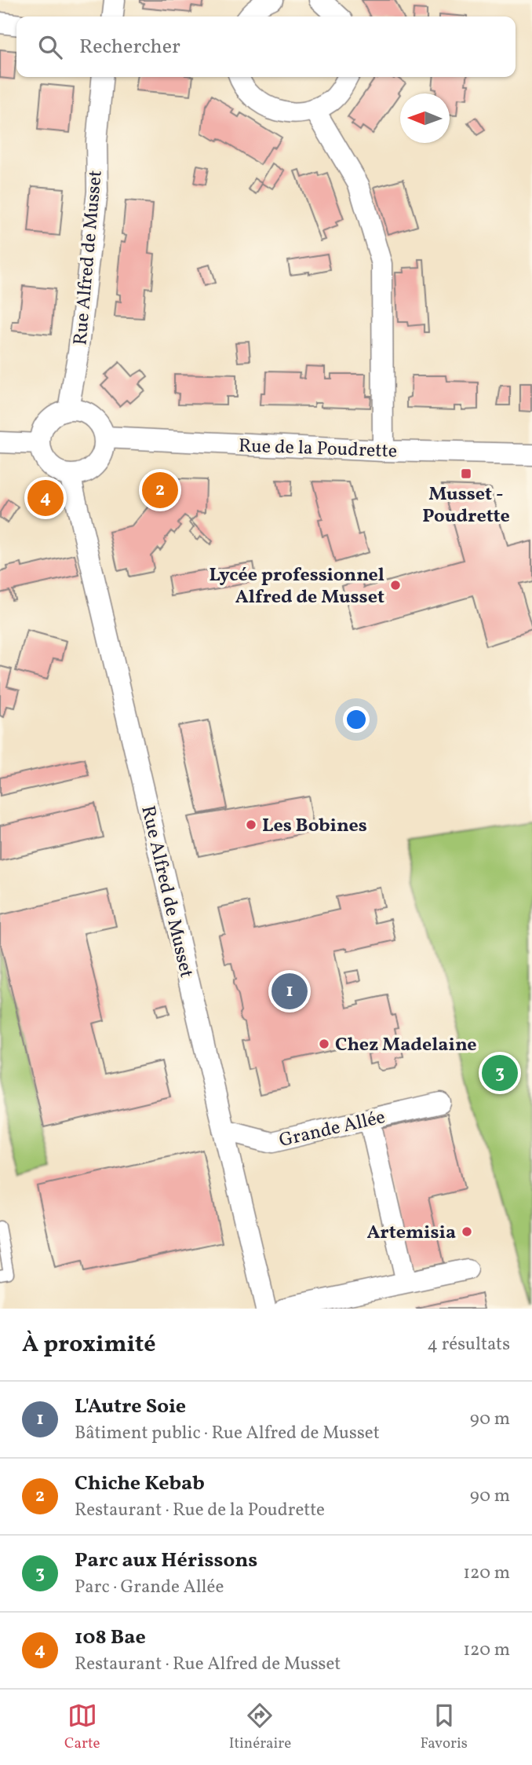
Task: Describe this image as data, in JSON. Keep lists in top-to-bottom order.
{
  "streets": {
    "street": ["Rue Alfred de Musset", "Rue de la Poudrette", "Grande Allée"]
  },
  "crossings": [
    ["Rue Alfred de Musset", "Rue de la Poudrette"],
    ["Rue Alfred de Musset", "Grande Allée"]
  ],
  "places": {
    "transit": ["Musset - Poudrette"],
    "other": [
      "Lycée professionnel Alfred de Musset",
      "Les Bobines",
      "Chez Madelaine",
      "Artemisia"
    ]
  },
  "north": "left",
  "page": {
    "search": "Rechercher",
    "pins": [
      "2",
      "4",
      "1",
      "3"
    ],
    "heading": ["À proximité", "4 résultats"],
    "list": [
      {
        "mark": "1",
        "name": "L'Autre Soie",
        "note": "Bâtiment public · Rue Alfred de Musset",
        "value": "90 m"
      },
      {
        "mark": "2",
        "name": "Chiche Kebab",
        "note": "Restaurant · Rue de la Poudrette",
        "value": "90 m"
      },
      {
        "mark": "3",
        "name": "Parc aux Hérissons",
        "note": "Parc · Grande Allée",
        "value": "120 m"
      },
      {
        "mark": "4",
        "name": "108 Bae",
        "note": "Restaurant · Rue Alfred de Musset",
        "value": "120 m"
      }
    ],
    "nav": ["Carte", "Itinéraire", "Favoris"]
  }
}
